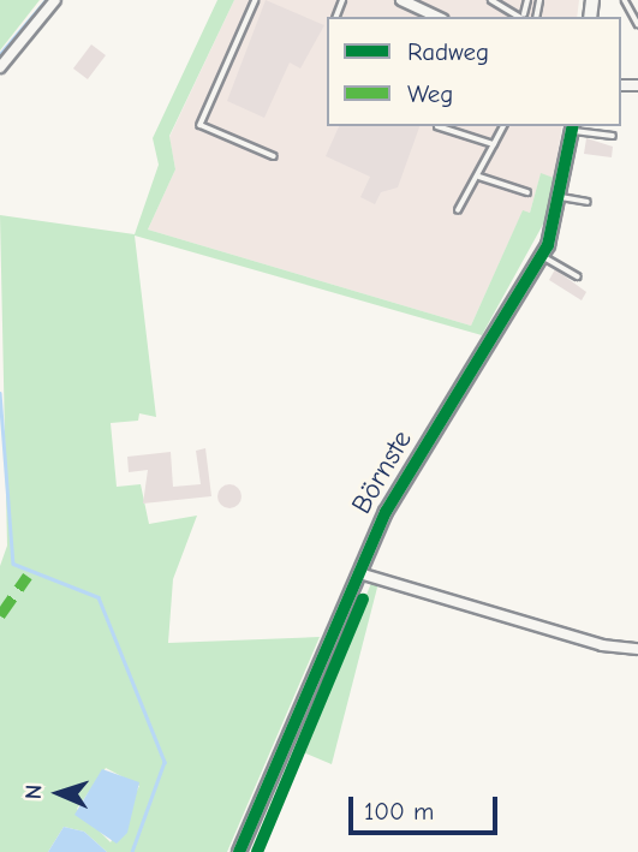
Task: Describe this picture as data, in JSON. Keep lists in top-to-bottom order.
{
  "streets": {
    "street": ["Börnste"]
  },
  "legend": ["Radweg", "Weg"],
  "scale_bar": "100 m",
  "north": "left"
}
